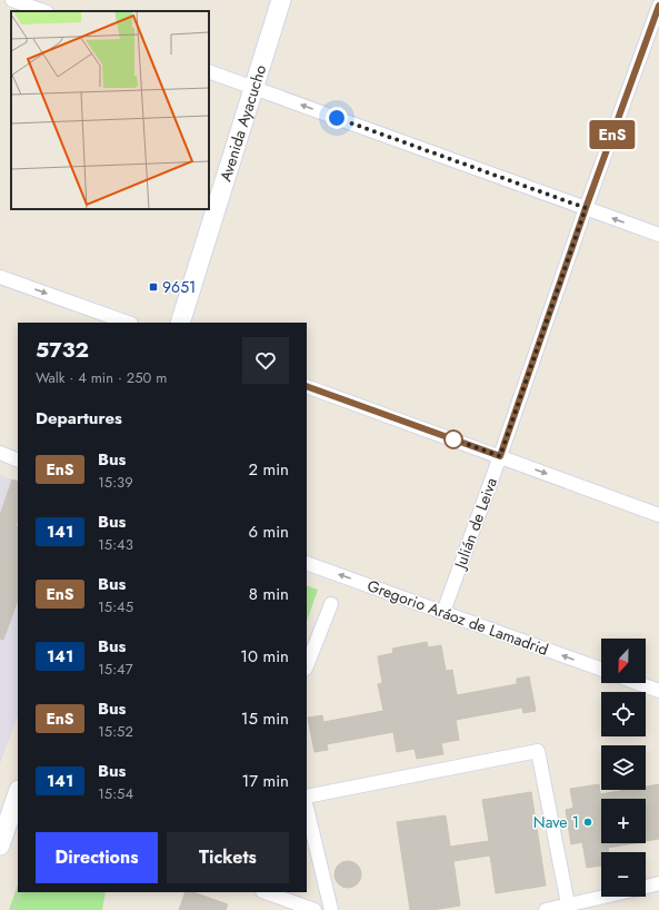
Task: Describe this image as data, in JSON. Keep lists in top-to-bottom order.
{
  "streets": {
    "main road": ["Avenida Ayacucho"],
    "street": ["Julián de Leiva", "Gregorio Aráoz de Lamadrid"]
  },
  "crossings": [
    ["Julián de Leiva", "Gregorio Aráoz de Lamadrid"]
  ],
  "one_way": ["Gregorio Aráoz de Lamadrid"],
  "places": {
    "transit": ["9651"],
    "other": ["Nave 1"]
  },
  "lines": ["bus line EnS"],
  "north": "bottom",
  "page": {
    "on_map": "EnS",
    "heading": [
      ["5732", "Walk · 4 min · 250 m"],
      "Departures"
    ],
    "list": [
      {
        "mark": "EnS",
        "name": "Bus",
        "note": "15:39",
        "value": "2 min"
      },
      {
        "mark": "141",
        "name": "Bus",
        "note": "15:43",
        "value": "6 min"
      },
      {
        "mark": "EnS",
        "name": "Bus",
        "note": "15:45",
        "value": "8 min"
      },
      {
        "mark": "141",
        "name": "Bus",
        "note": "15:47",
        "value": "10 min"
      },
      {
        "mark": "EnS",
        "name": "Bus",
        "note": "15:52",
        "value": "15 min"
      },
      {
        "mark": "141",
        "name": "Bus",
        "note": "15:54",
        "value": "17 min"
      }
    ],
    "map_buttons": ["+", "−"],
    "buttons": ["Directions", "Tickets"]
  }
}
